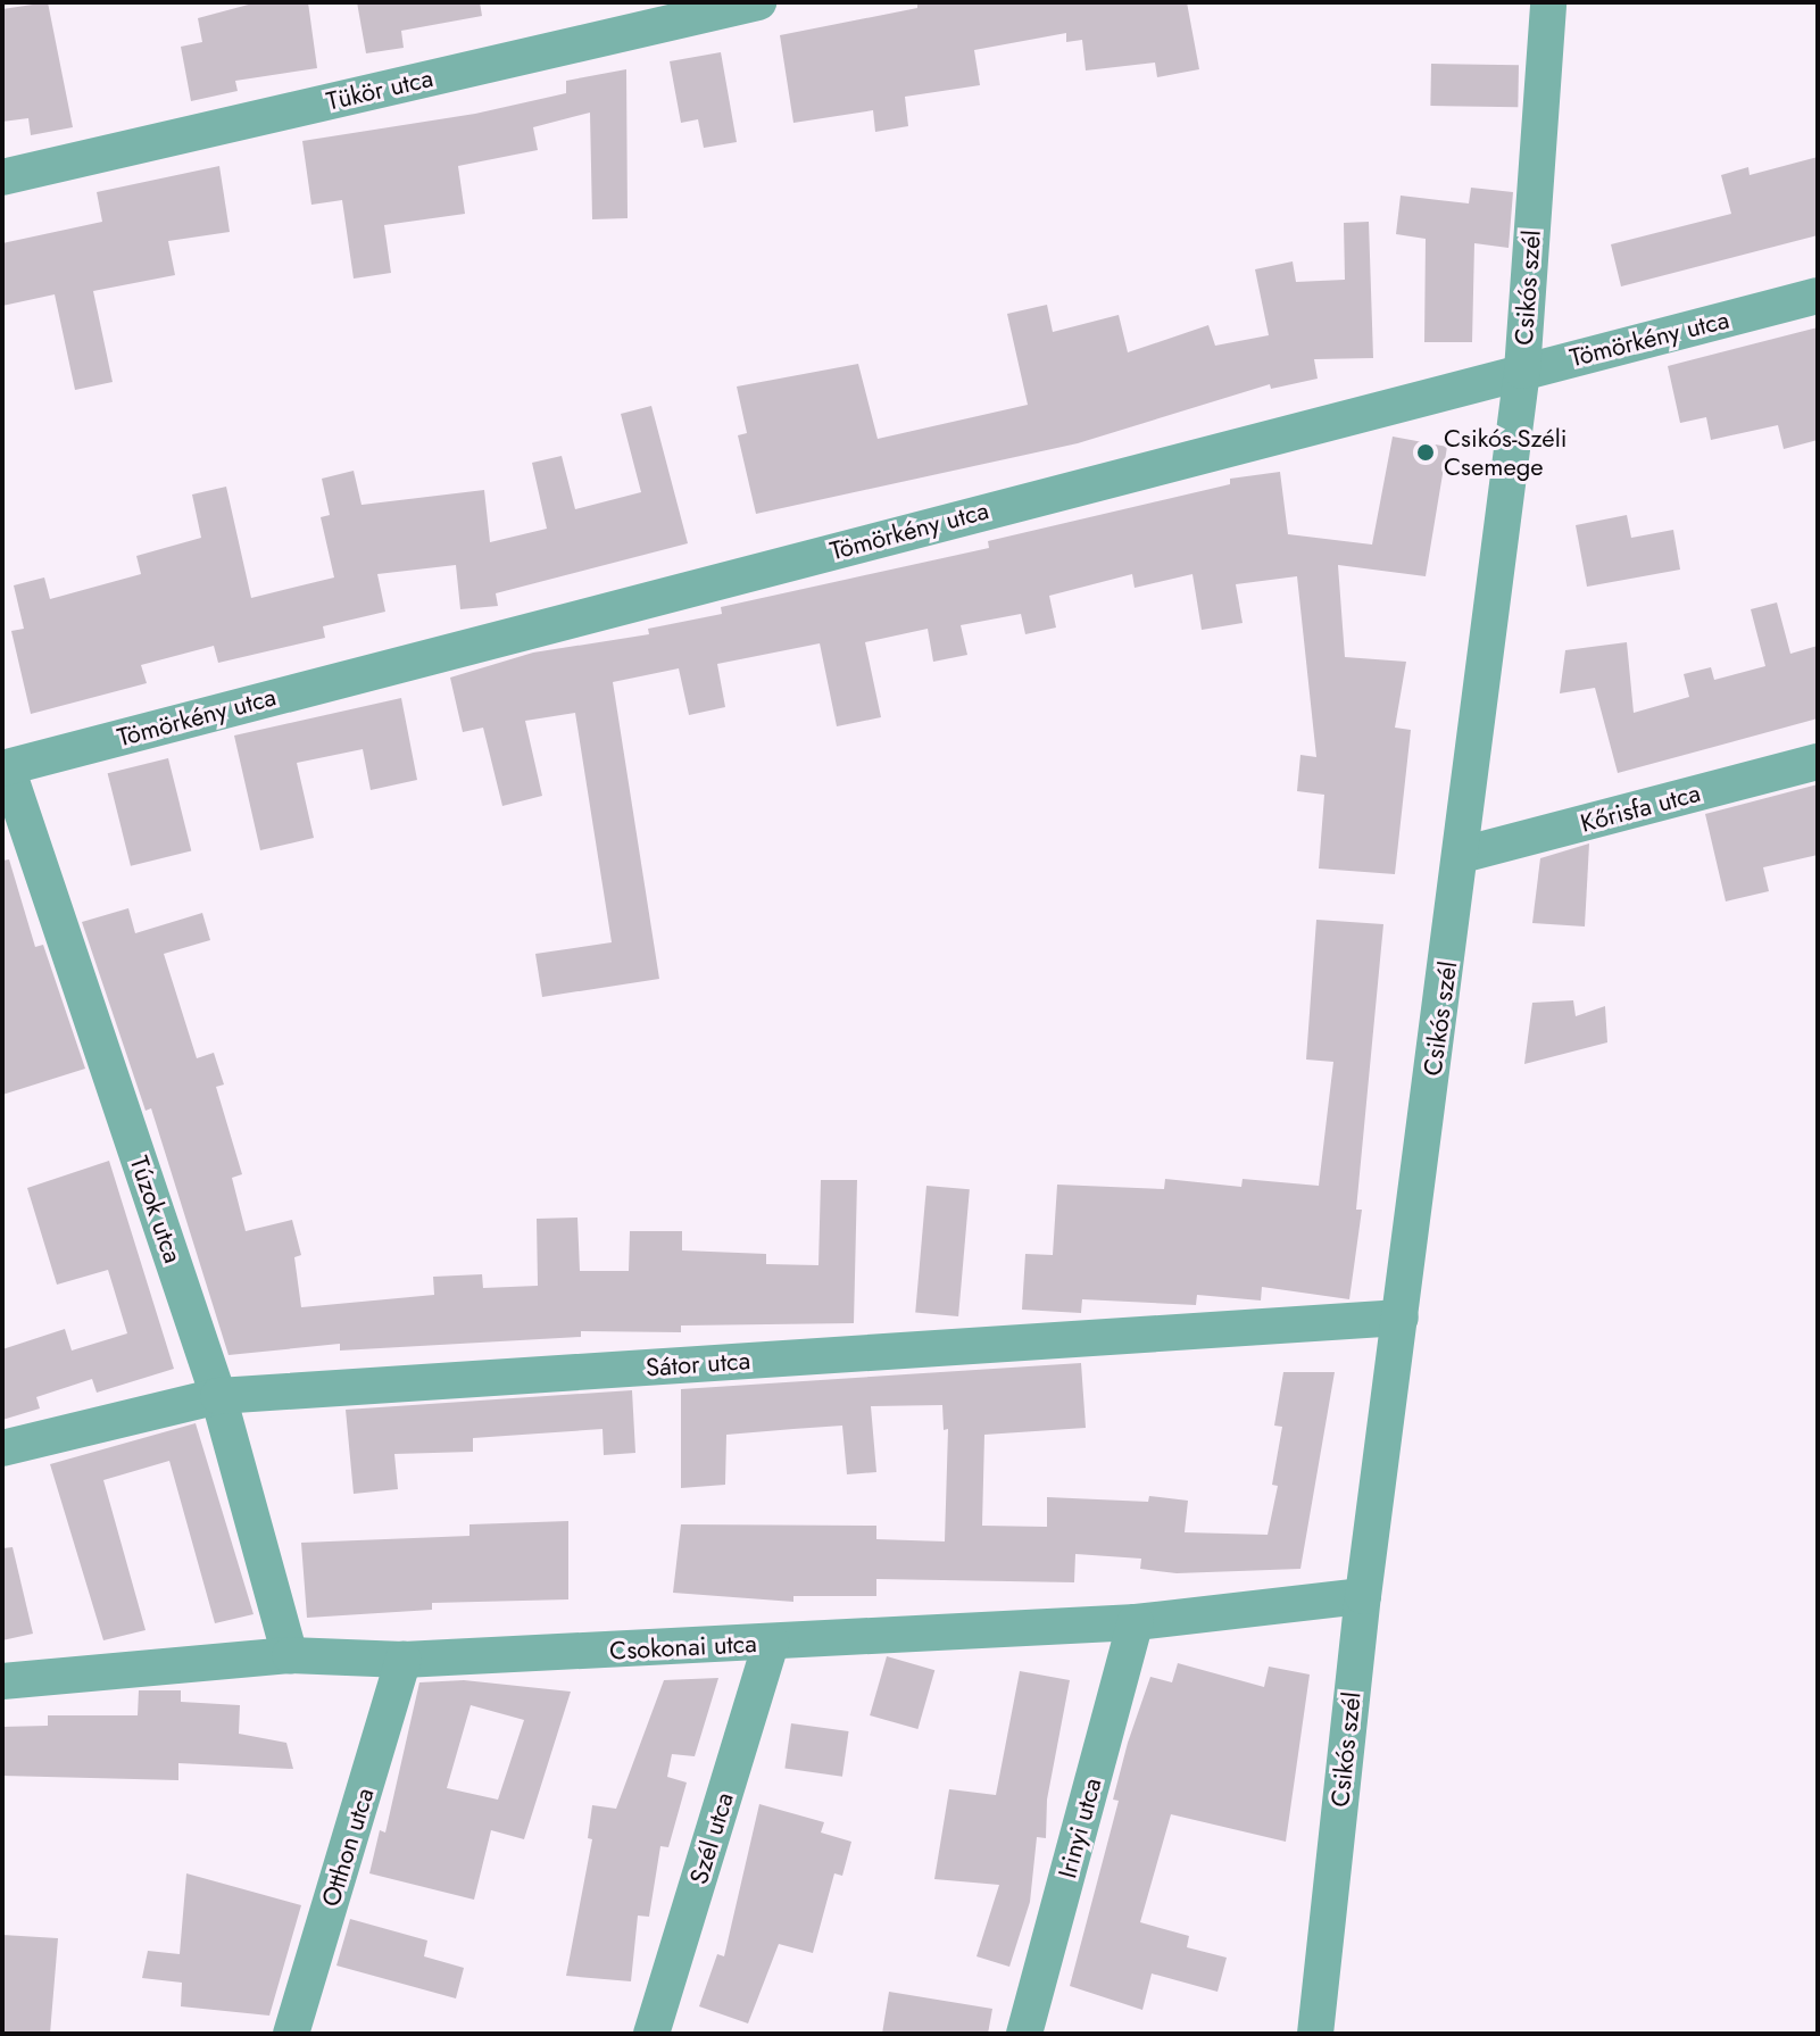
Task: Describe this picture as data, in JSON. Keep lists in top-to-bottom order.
{
  "streets": {
    "street": [
      "Tükör utca",
      "Csikós szél",
      "Tömörkény utca",
      "Kőrisfa utca",
      "Túzok utca",
      "Sátor utca",
      "Csokonai utca",
      "Irinyi utca",
      "Szél utca",
      "Otthon utca"
    ]
  },
  "crossings": [
    ["Csikós szél", "Tömörkény utca"],
    ["Csikós szél", "Kőrisfa utca"],
    ["Csikós szél", "Sátor utca"],
    ["Csikós szél", "Csokonai utca"],
    ["Tömörkény utca", "Túzok utca"],
    ["Túzok utca", "Sátor utca"],
    ["Túzok utca", "Csokonai utca"],
    ["Csokonai utca", "Irinyi utca"],
    ["Csokonai utca", "Szél utca"],
    ["Csokonai utca", "Otthon utca"]
  ],
  "places": ["Csikós-Széli Csemege"]
}
